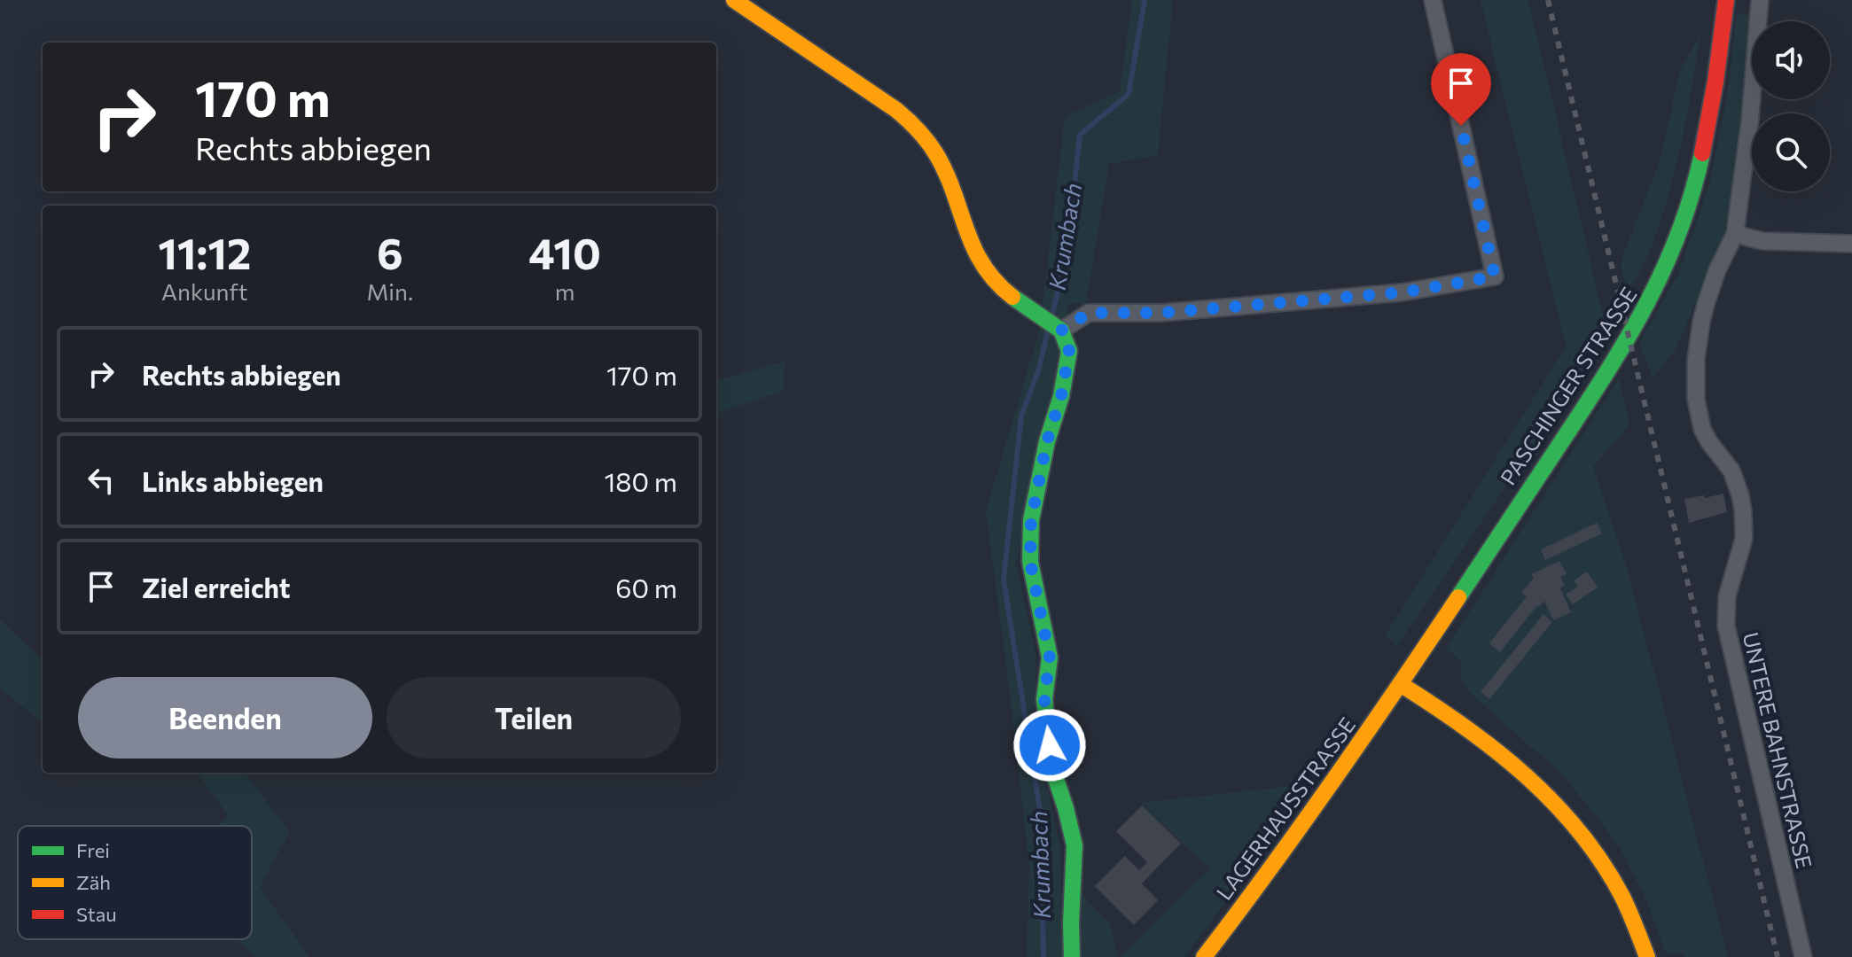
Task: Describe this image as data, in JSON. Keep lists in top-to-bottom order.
{
  "streets": {
    "street": ["PASCHINGER STRASSE", "UNTERE BAHNSTRASSE", "LAGERHAUSSTRASSE"]
  },
  "crossings": [
    ["PASCHINGER STRASSE", "LAGERHAUSSTRASSE"]
  ],
  "water": ["Krumbach"],
  "legend": ["Frei", "Zäh", "Stau"],
  "page": {
    "turn": ["170 m", "Rechts abbiegen"],
    "eta": [
      "11:12",
      "Ankunft",
      "6",
      "Min.",
      "410",
      "m"
    ],
    "list": [
      {
        "name": "Rechts abbiegen",
        "value": "170 m"
      },
      {
        "name": "Links abbiegen",
        "value": "180 m"
      },
      {
        "name": "Ziel erreicht",
        "value": "60 m"
      }
    ],
    "buttons": ["Beenden", "Teilen"]
  }
}
